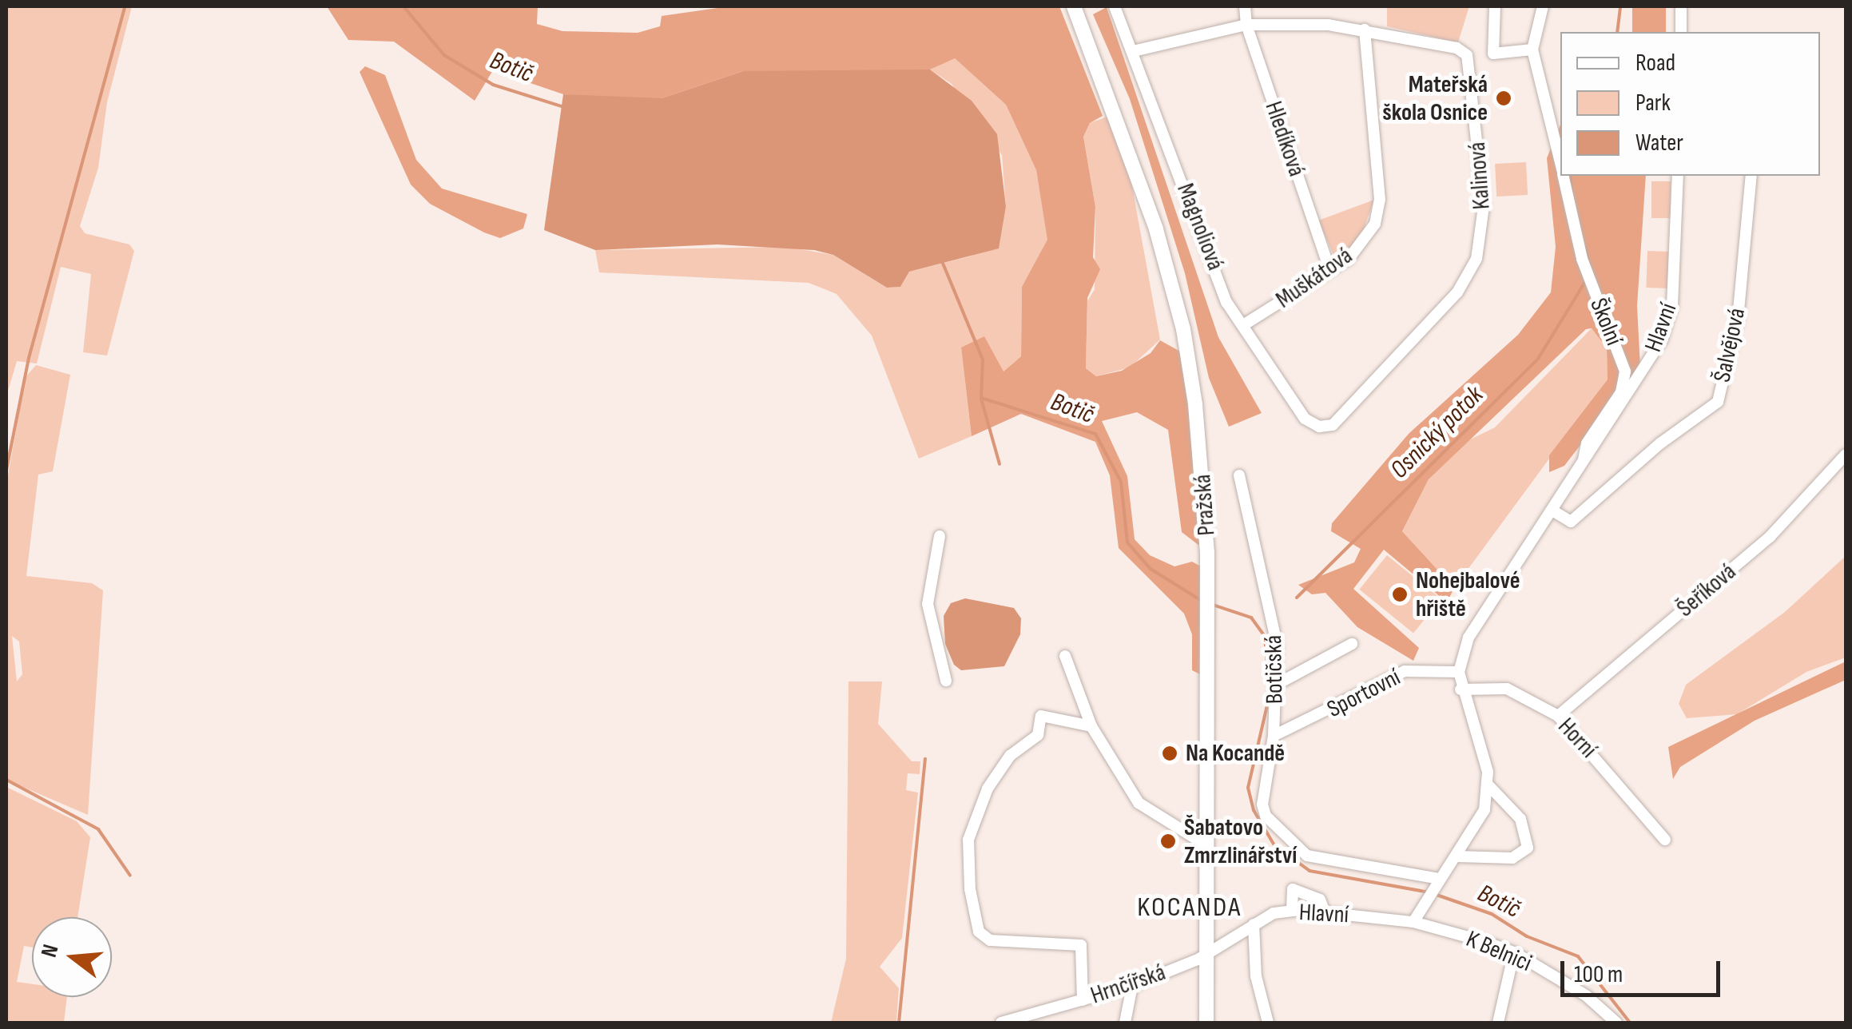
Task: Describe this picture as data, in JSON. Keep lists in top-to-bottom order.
{
  "streets": {
    "main road": ["Pražská"],
    "street": [
      "Hledíková",
      "Kalinová",
      "Magnoliová",
      "Muškátová",
      "Školní",
      "Hlavní",
      "Šalvějová",
      "Šeříková",
      "Botičská",
      "Sportovní",
      "Horní",
      "K Belnici",
      "Hrnčířská"
    ]
  },
  "crossings": [
    ["Hledíková", "Kalinová"],
    ["Hledíková", "Muškátová"],
    ["Kalinová", "Magnoliová"],
    ["Kalinová", "Muškátová"],
    ["Magnoliová", "Muškátová"],
    ["Školní", "Hlavní"],
    ["Hlavní", "Pražská"],
    ["Hlavní", "K Belnici"],
    ["Hlavní", "Hrnčířská"],
    ["Pražská", "Hrnčířská"],
    ["Šeříková", "Horní"],
    ["Botičská", "Sportovní"],
    ["Botičská", "Horní"],
    ["Sportovní", "Horní"]
  ],
  "districts": ["KOCANDA"],
  "water": ["Botič", "Osnický potok"],
  "places": [
    "Mateřská škola Osnice",
    "Nohejbalové hřiště",
    "Na Kocandě",
    "Šabatovo Zmrzlinářství"
  ],
  "legend": ["Road", "Park", "Water"],
  "scale_bar": "100 m",
  "north": "left"
}
